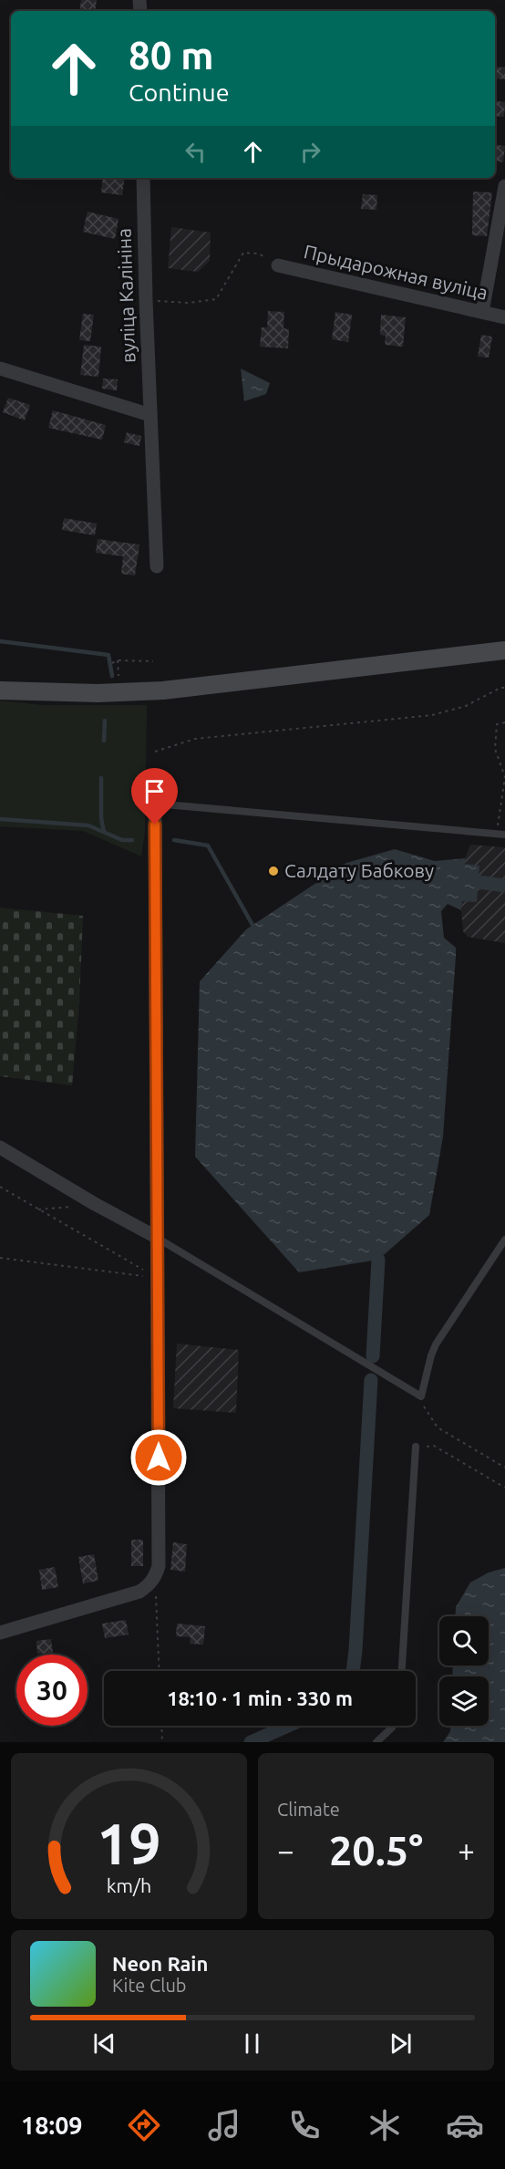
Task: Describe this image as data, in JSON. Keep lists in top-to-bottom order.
{
  "streets": {
    "street": ["Прыдарожная вуліца", "вуліца Калініна"]
  },
  "places": ["Салдату Бабкову"],
  "page": {
    "turn": ["80 m", "Continue"],
    "limit": "30",
    "trip": "18:10 · 1 min · 330 m",
    "tile": "Climate",
    "heat": ["−", "20.5°", "+"],
    "song": ["Neon Rain", "Kite Club"],
    "tabs": "18:09",
    "gauge": ["19", "km/h"]
  }
}
